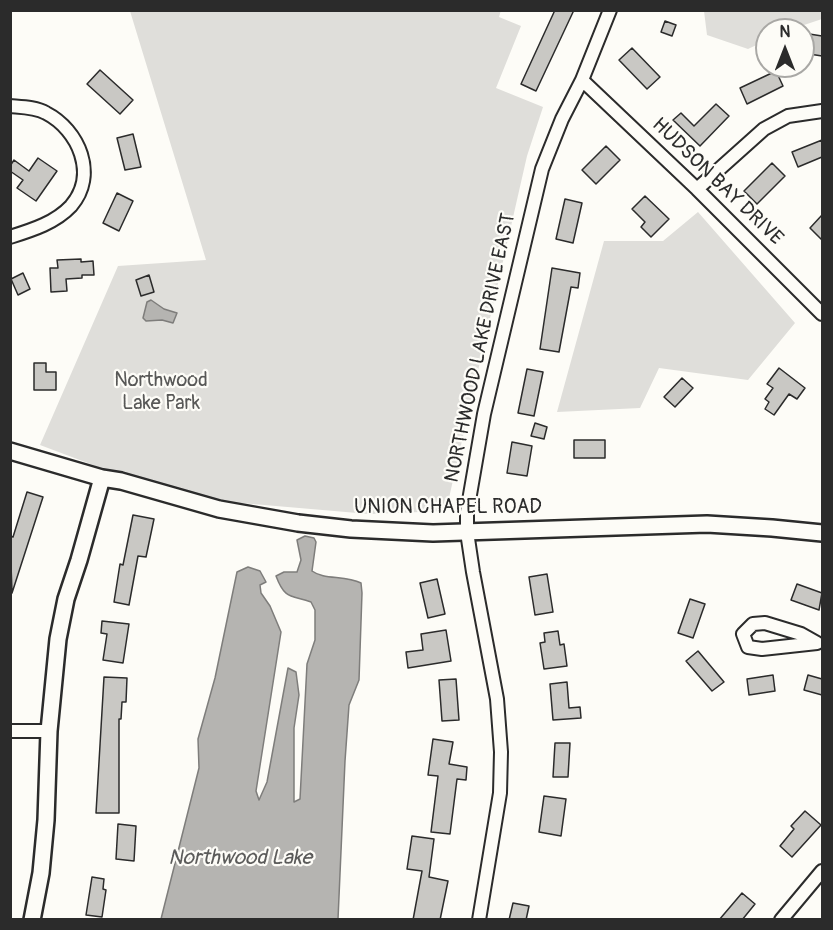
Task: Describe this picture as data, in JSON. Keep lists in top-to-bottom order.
{
  "streets": {
    "street": ["HUDSON BAY DRIVE", "NORTHWOOD LAKE DRIVE EAST", "UNION CHAPEL ROAD"]
  },
  "crossings": [
    ["HUDSON BAY DRIVE", "NORTHWOOD LAKE DRIVE EAST"],
    ["NORTHWOOD LAKE DRIVE EAST", "UNION CHAPEL ROAD"]
  ],
  "water": ["Northwood Lake"],
  "parks": ["Northwood Lake Park"],
  "north": "top"
}
